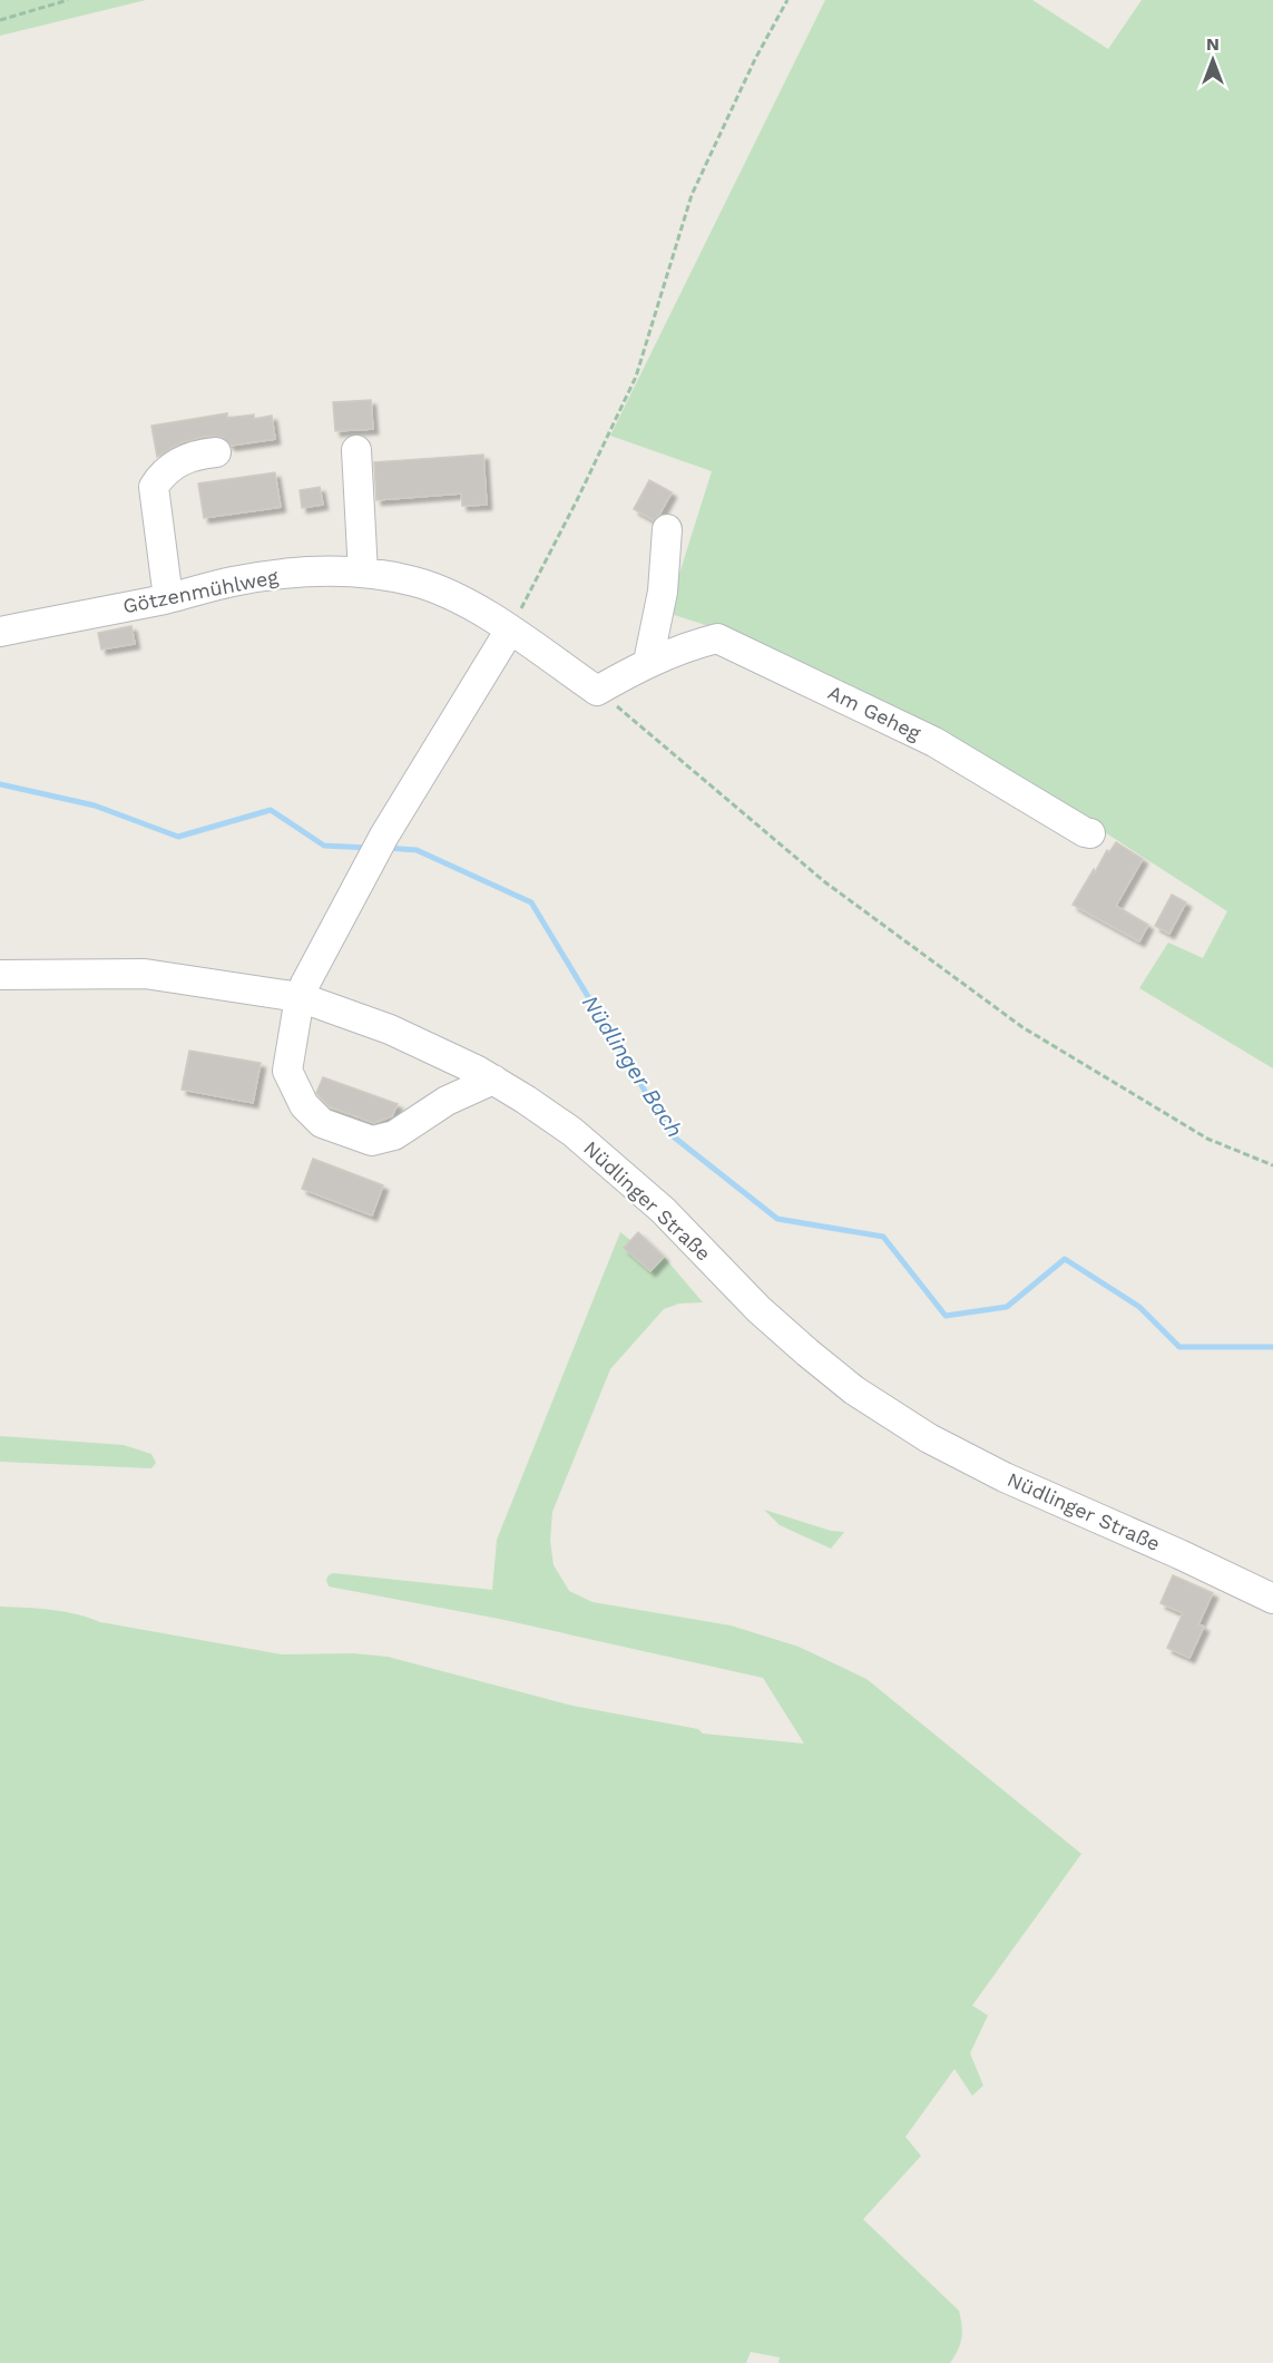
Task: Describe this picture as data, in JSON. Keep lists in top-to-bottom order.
{
  "streets": {
    "street": ["Götzenmühlweg", "Am Geheg", "Nüdlinger Straße"]
  },
  "crossings": [
    ["Götzenmühlweg", "Am Geheg"]
  ],
  "water": ["Nüdlinger Bach"],
  "north": "top"
}
